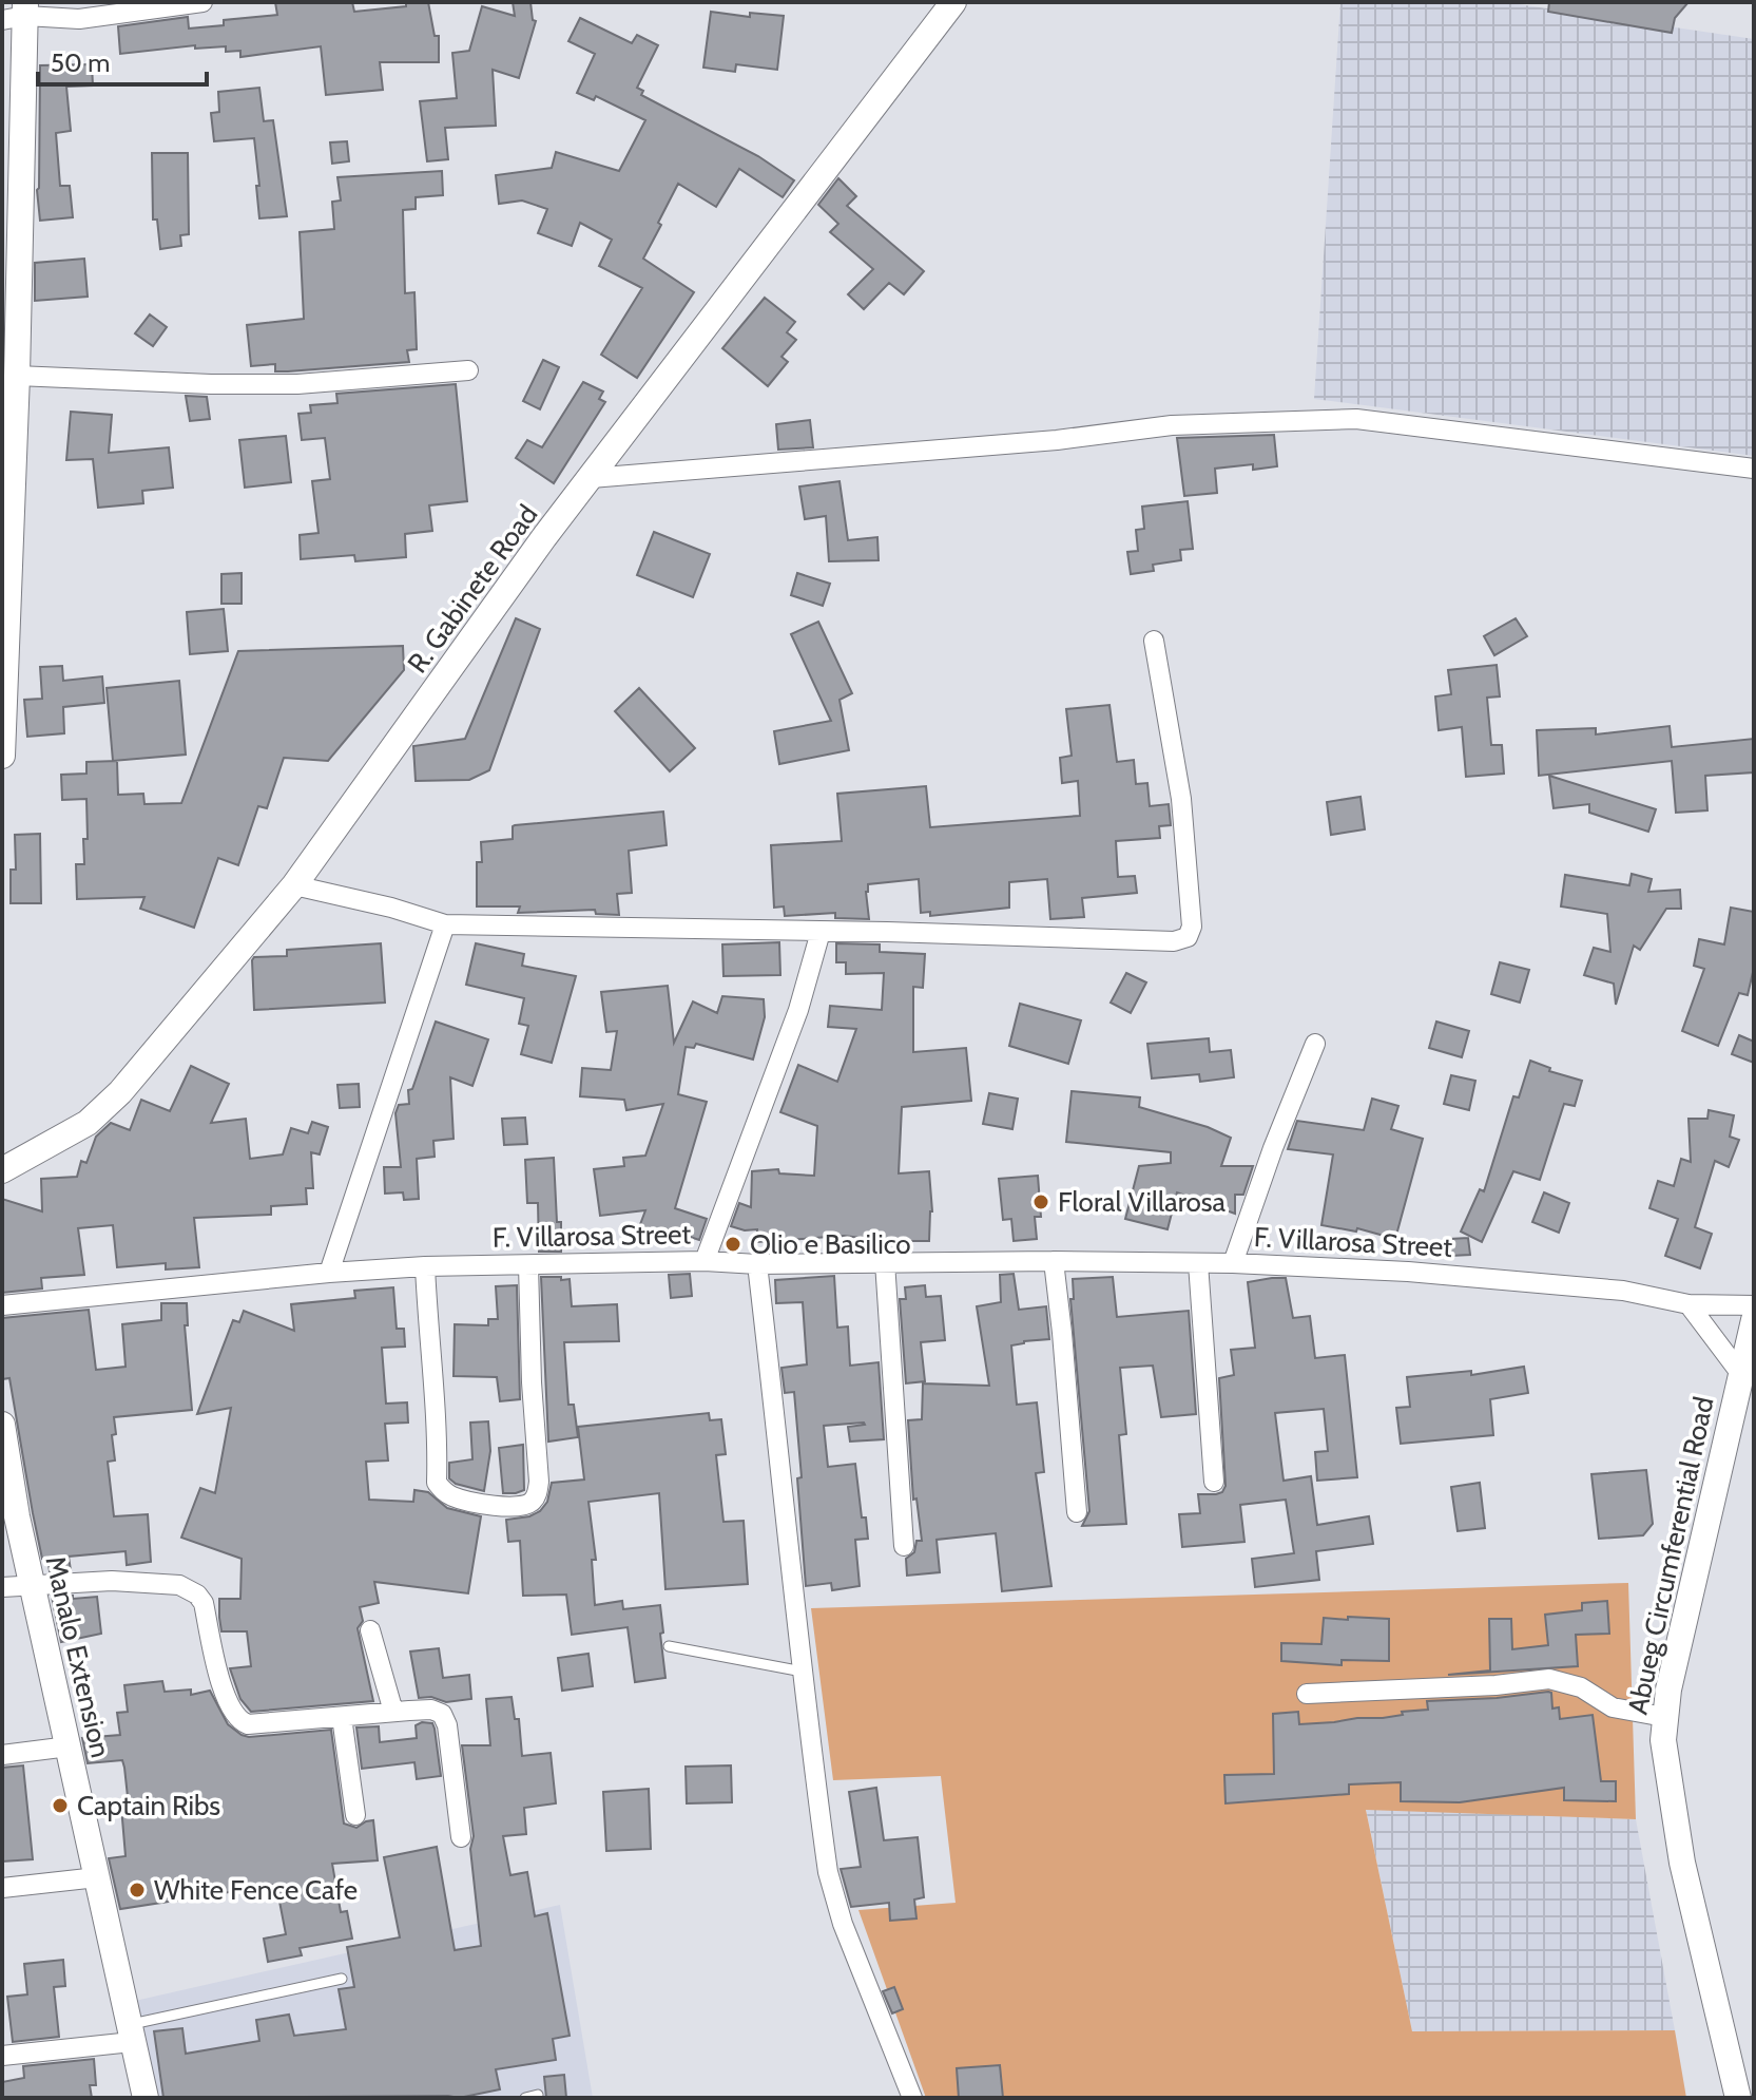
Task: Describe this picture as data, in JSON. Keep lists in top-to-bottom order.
{
  "streets": {
    "street": [
      "R. Gabinete Road",
      "F. Villarosa Street",
      "Abueg Circumferential Road",
      "Manalo Extension"
    ]
  },
  "places": [
    "Floral Villarosa",
    "Olio e Basilico",
    "Captain Ribs",
    "White Fence Cafe"
  ],
  "scale_bar": "50 m"
}
